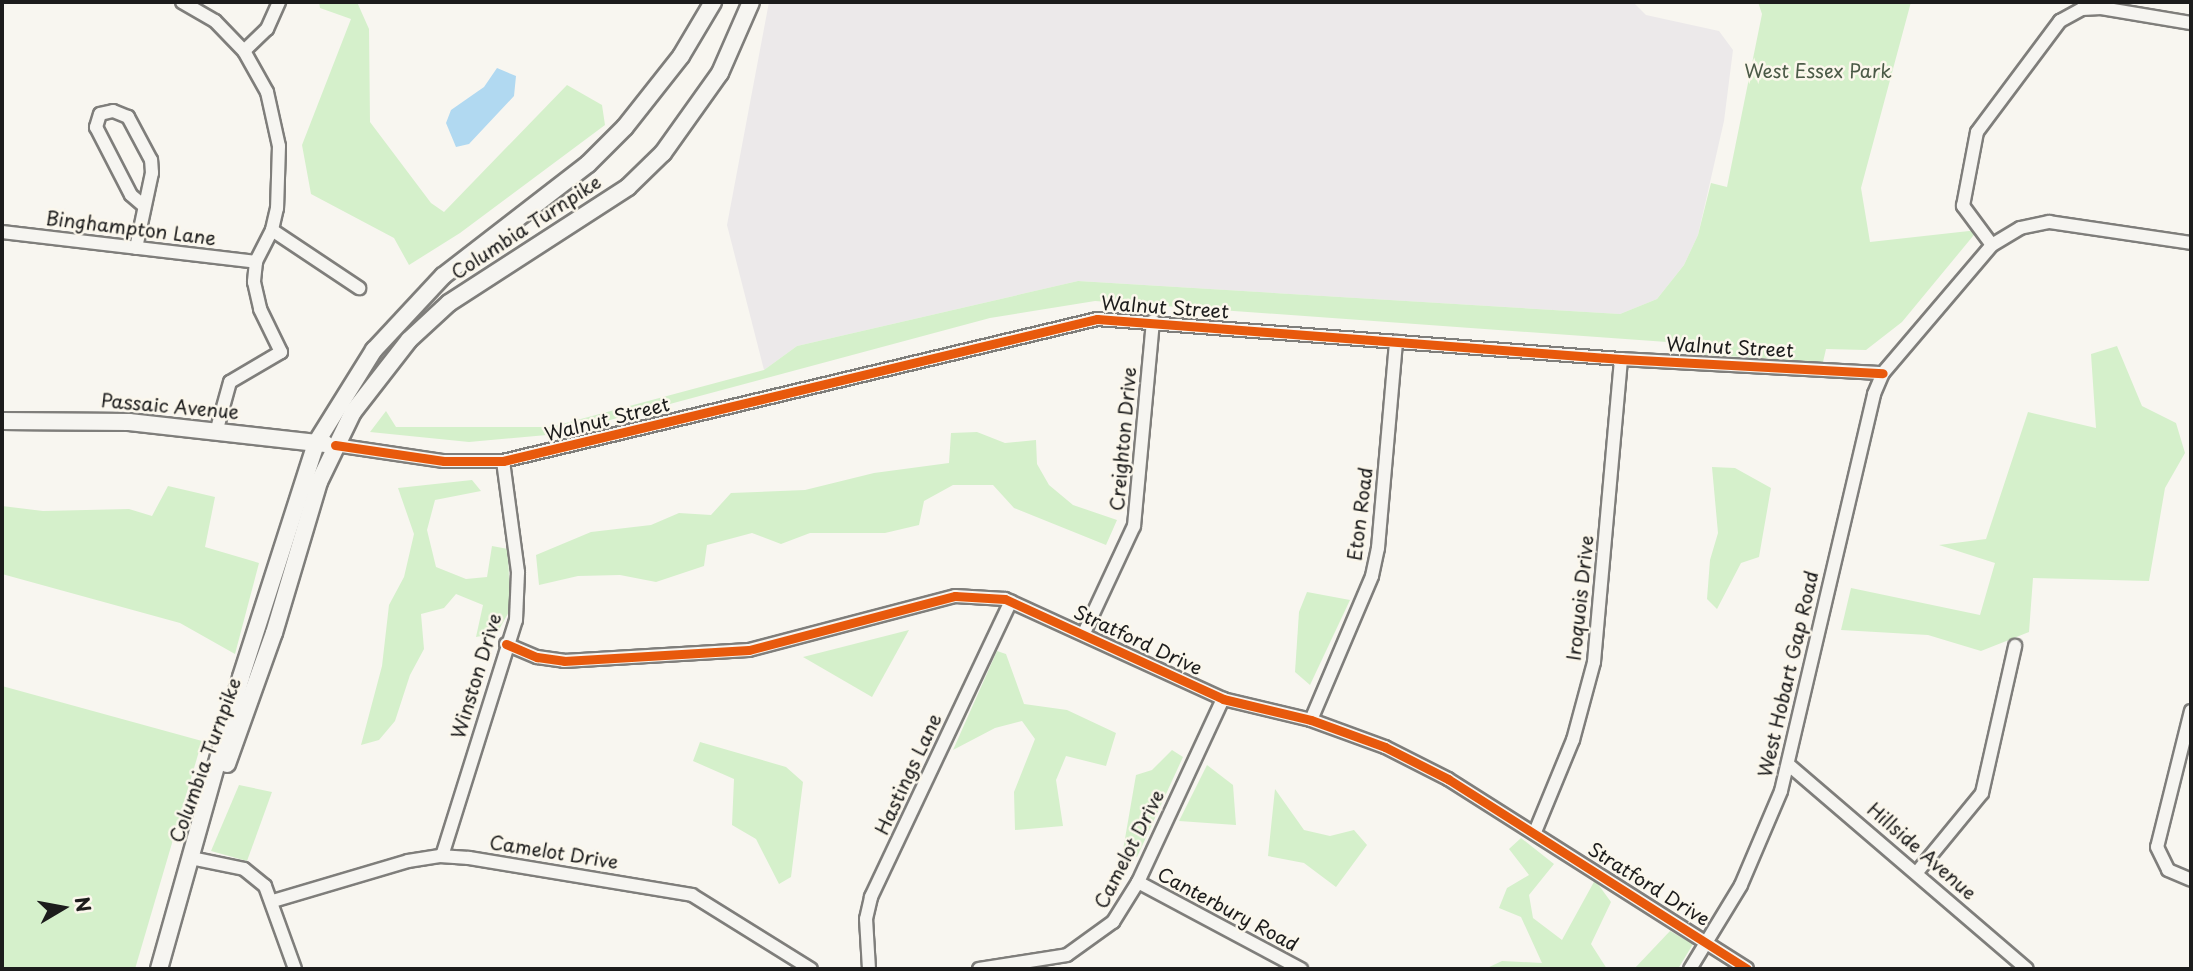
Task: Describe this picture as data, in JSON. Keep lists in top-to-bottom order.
{
  "streets": {
    "main road": ["Columbia Turnpike", "Passaic Avenue"],
    "street": [
      "Binghampton Lane",
      "Walnut Street",
      "Creighton Drive",
      "Eton Road",
      "Iroquois Drive",
      "Stratford Drive",
      "West Hobart Gap Road",
      "Winston Drive",
      "Hastings Lane",
      "Camelot Drive",
      "Hillside Avenue",
      "Canterbury Road"
    ]
  },
  "crossings": [
    ["Columbia Turnpike", "Walnut Street"],
    ["Columbia Turnpike", "Passaic Avenue"],
    ["Walnut Street", "Passaic Avenue"],
    ["Walnut Street", "Creighton Drive"],
    ["Walnut Street", "Eton Road"],
    ["Walnut Street", "Iroquois Drive"],
    ["Walnut Street", "West Hobart Gap Road"],
    ["Walnut Street", "Winston Drive"],
    ["Creighton Drive", "Stratford Drive"],
    ["Eton Road", "Stratford Drive"],
    ["Iroquois Drive", "Stratford Drive"],
    ["Stratford Drive", "West Hobart Gap Road"],
    ["Stratford Drive", "Winston Drive"],
    ["Stratford Drive", "Hastings Lane"],
    ["Stratford Drive", "Camelot Drive"],
    ["West Hobart Gap Road", "Hillside Avenue"],
    ["Winston Drive", "Camelot Drive"],
    ["Camelot Drive", "Canterbury Road"]
  ],
  "parks": ["West Essex Park"],
  "north": "right"
}
